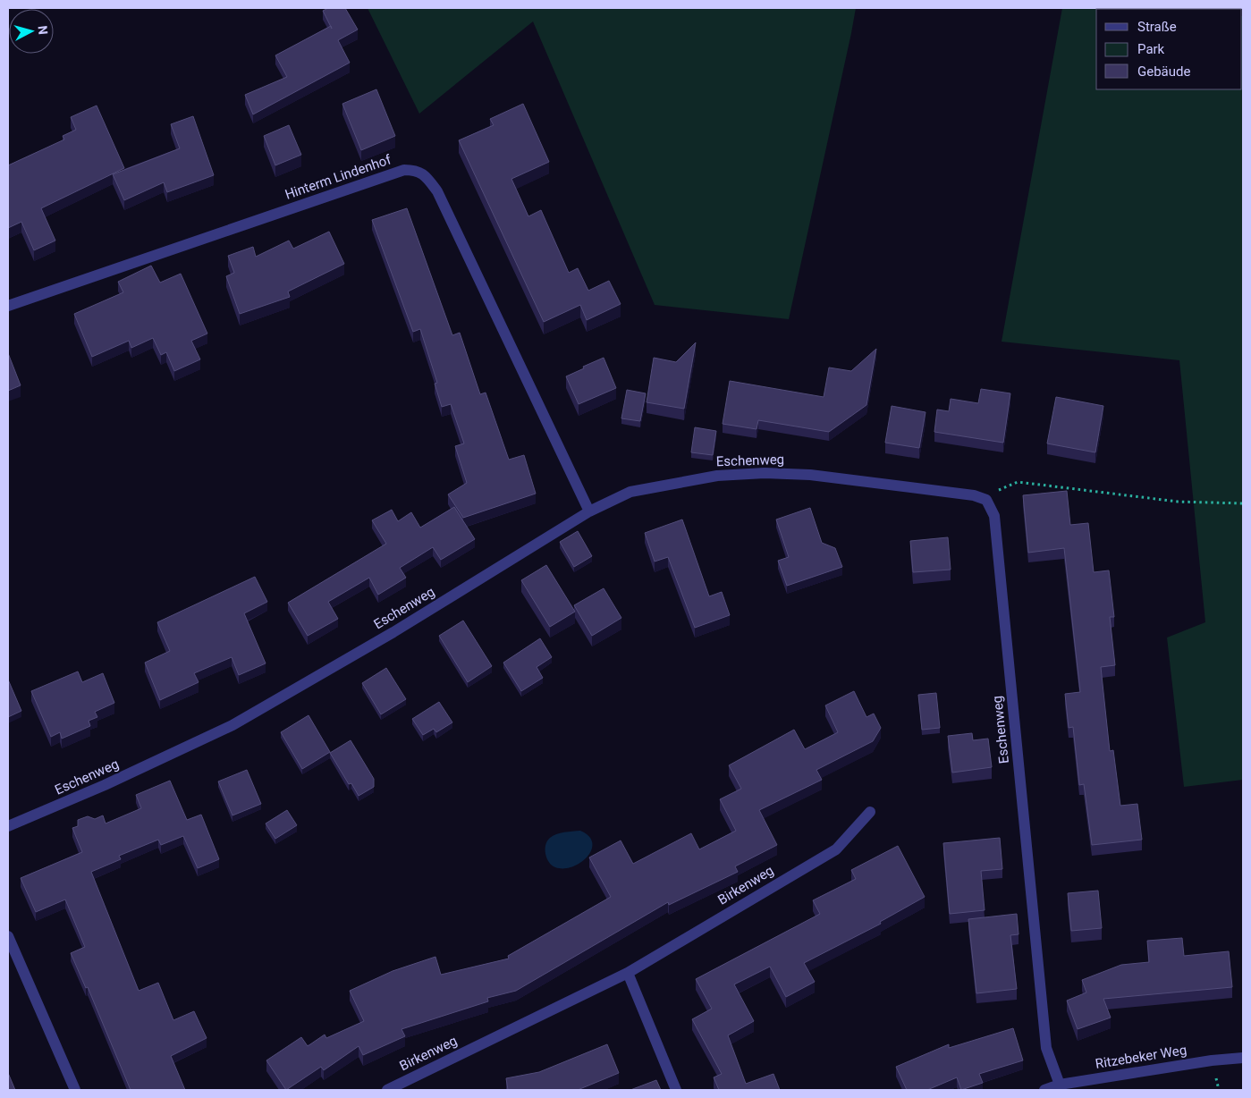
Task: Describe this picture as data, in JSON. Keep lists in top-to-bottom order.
{
  "streets": {
    "street": [
      "Hinterm Lindenhof",
      "Eschenweg",
      "Birkenweg",
      "Ritzebeker Weg"
    ]
  },
  "crossings": [
    ["Hinterm Lindenhof", "Eschenweg"],
    ["Eschenweg", "Ritzebeker Weg"]
  ],
  "legend": ["Straße", "Park", "Gebäude"],
  "north": "right"
}
